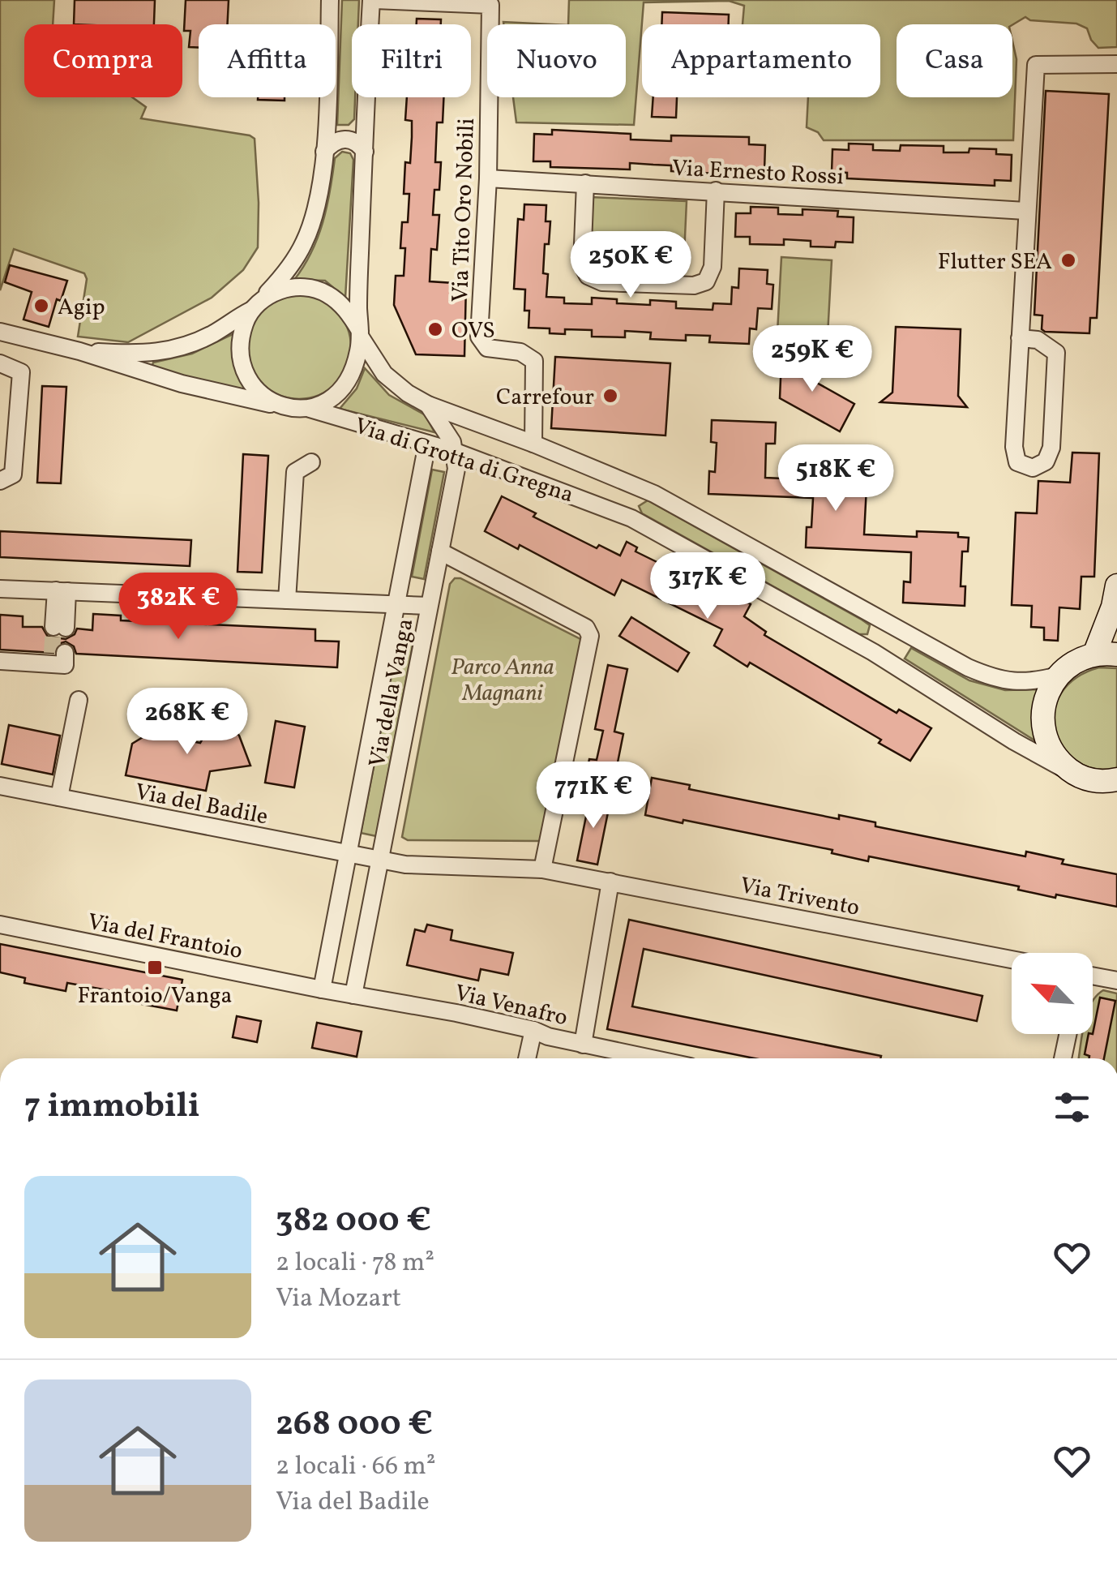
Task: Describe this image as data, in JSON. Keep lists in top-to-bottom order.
{
  "streets": {
    "street": [
      "Via Ernesto Rossi",
      "Via Tito Oro Nobili",
      "Via di Grotta di Gregna",
      "Via della Vanga",
      "Via del Badile",
      "Via Trivento",
      "Via del Frantoio",
      "Via Venafro"
    ]
  },
  "crossings": [
    ["Via Ernesto Rossi", "Via Tito Oro Nobili"],
    ["Via Tito Oro Nobili", "Via di Grotta di Gregna"],
    ["Via di Grotta di Gregna", "Via della Vanga"],
    ["Via della Vanga", "Via del Badile"],
    ["Via della Vanga", "Via del Frantoio"],
    ["Via della Vanga", "Via Venafro"],
    ["Via del Badile", "Via Trivento"],
    ["Via del Frantoio", "Via Venafro"]
  ],
  "parks": ["Parco Anna Magnani"],
  "places": {
    "other": [
      "Flutter SEA",
      "Agip",
      "OVS",
      "Carrefour"
    ],
    "transit": ["Frantoio/Vanga"]
  },
  "north": "top left",
  "page": {
    "chip": [
      "Compra",
      "Affitta",
      "Filtri",
      "Nuovo",
      "Appartamento",
      "Casa"
    ],
    "price": [
      "250K €",
      "259K €",
      "518K €",
      "317K €",
      "382K €",
      "268K €",
      "771K €"
    ],
    "heading": "7 immobili",
    "list": [
      {
        "name": "382 000 €",
        "note": "2 locali · 78 m² · Via Mozart"
      },
      {
        "name": "268 000 €",
        "note": "2 locali · 66 m² · Via del Badile"
      }
    ]
  }
}
